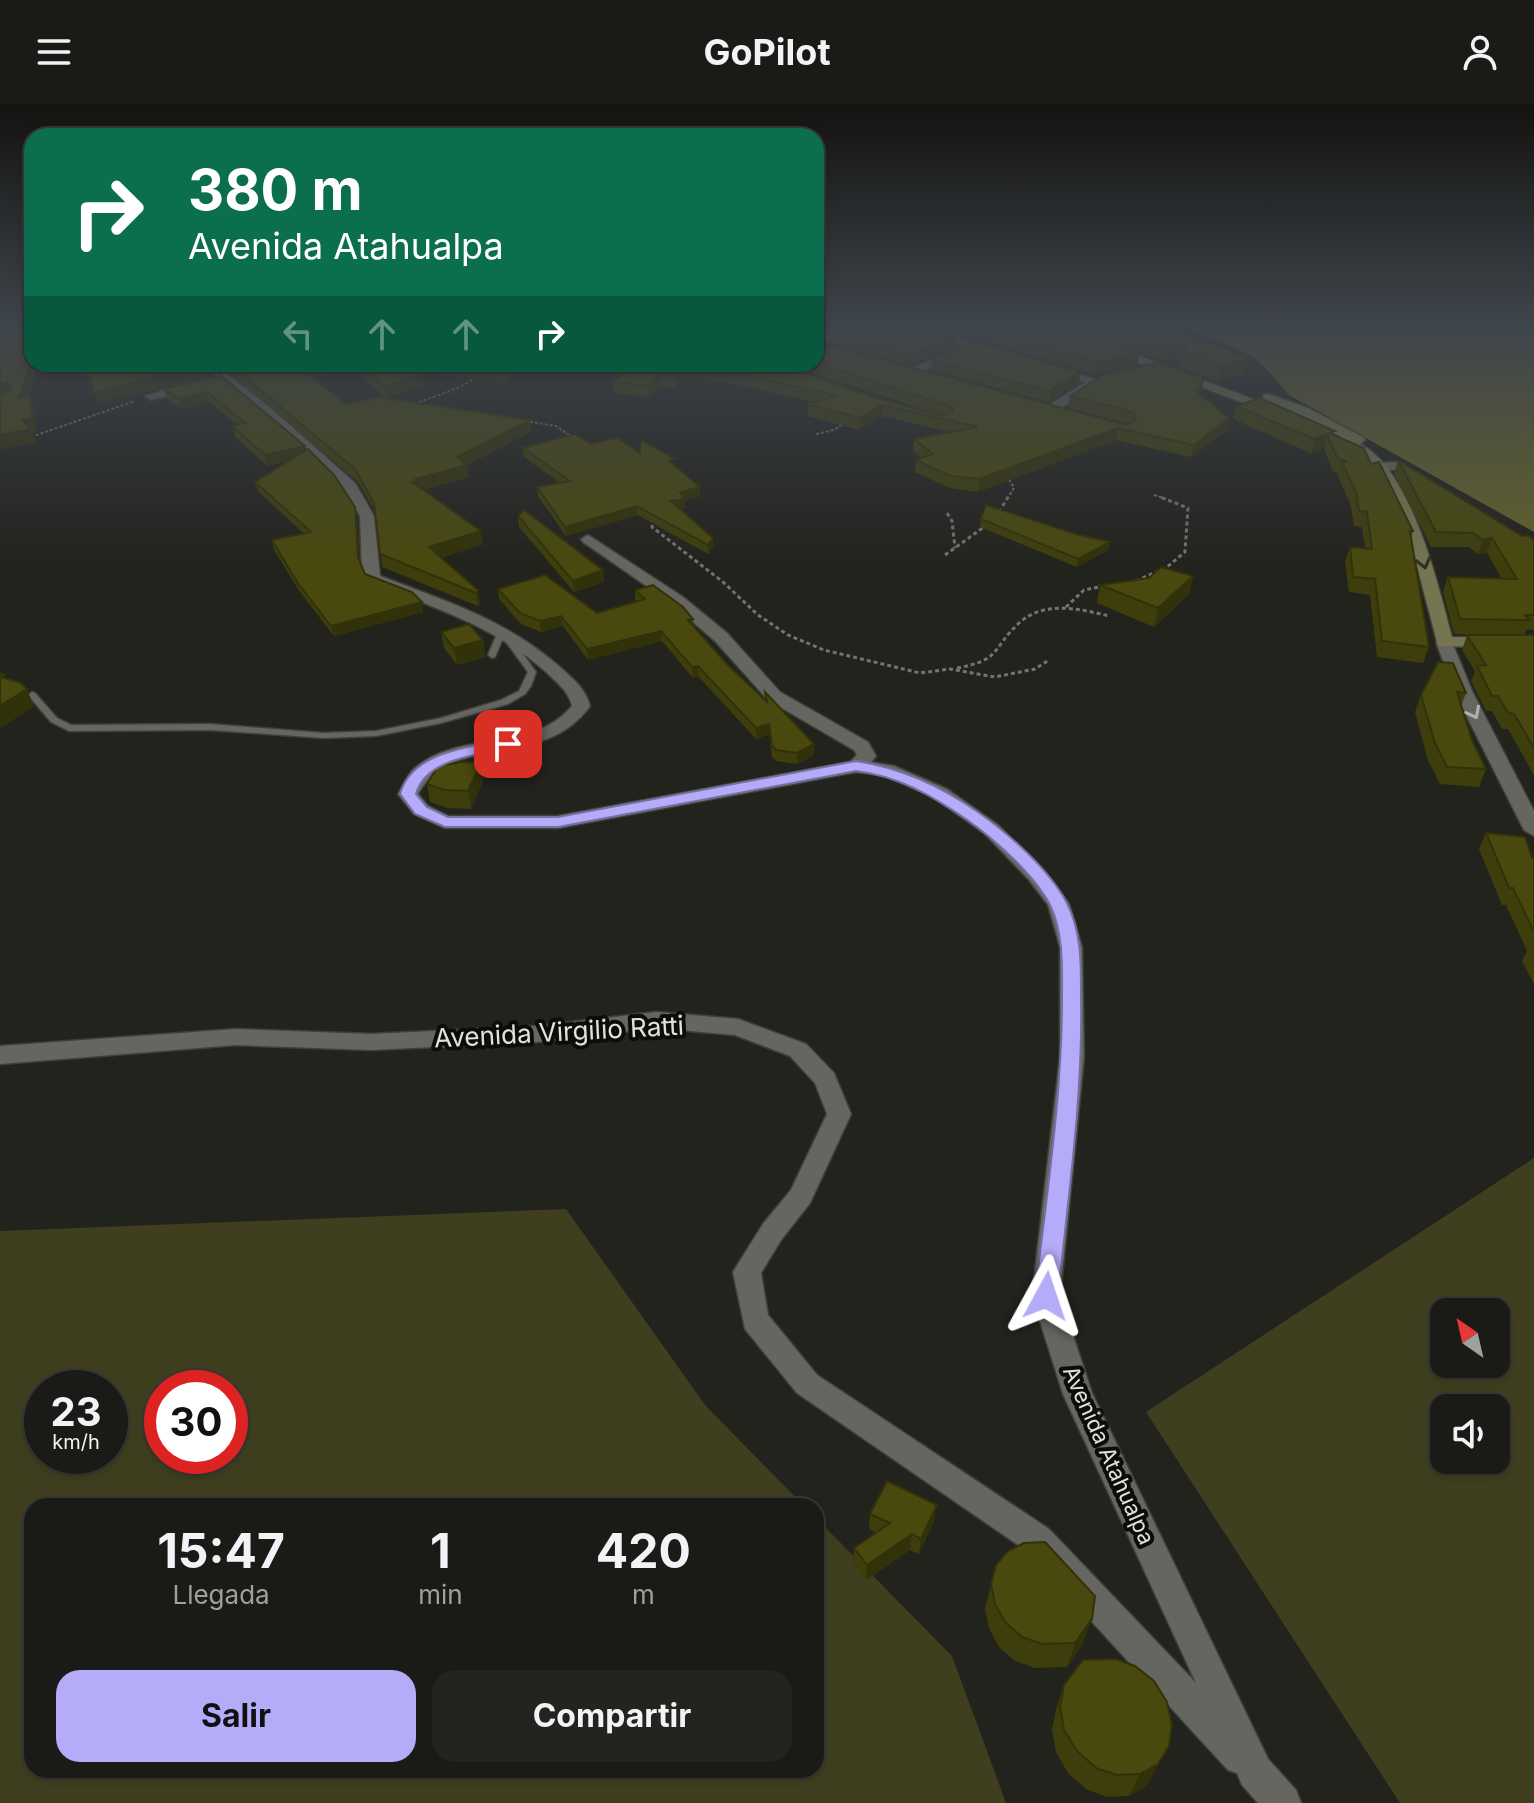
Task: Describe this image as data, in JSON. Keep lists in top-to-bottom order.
{
  "streets": {
    "street": ["Avenida Virgilio Ratti", "Avenida Atahualpa"]
  },
  "crossings": [
    ["Avenida Virgilio Ratti", "Avenida Atahualpa"]
  ],
  "north": "top left",
  "page": {
    "header": "GoPilot",
    "turn": ["380 m", "Avenida Atahualpa"],
    "speed": "23 km/h",
    "limit": "30",
    "eta": [
      "15:47",
      "Llegada",
      "1",
      "min",
      "420",
      "m"
    ],
    "buttons": ["Salir", "Compartir"]
  }
}
